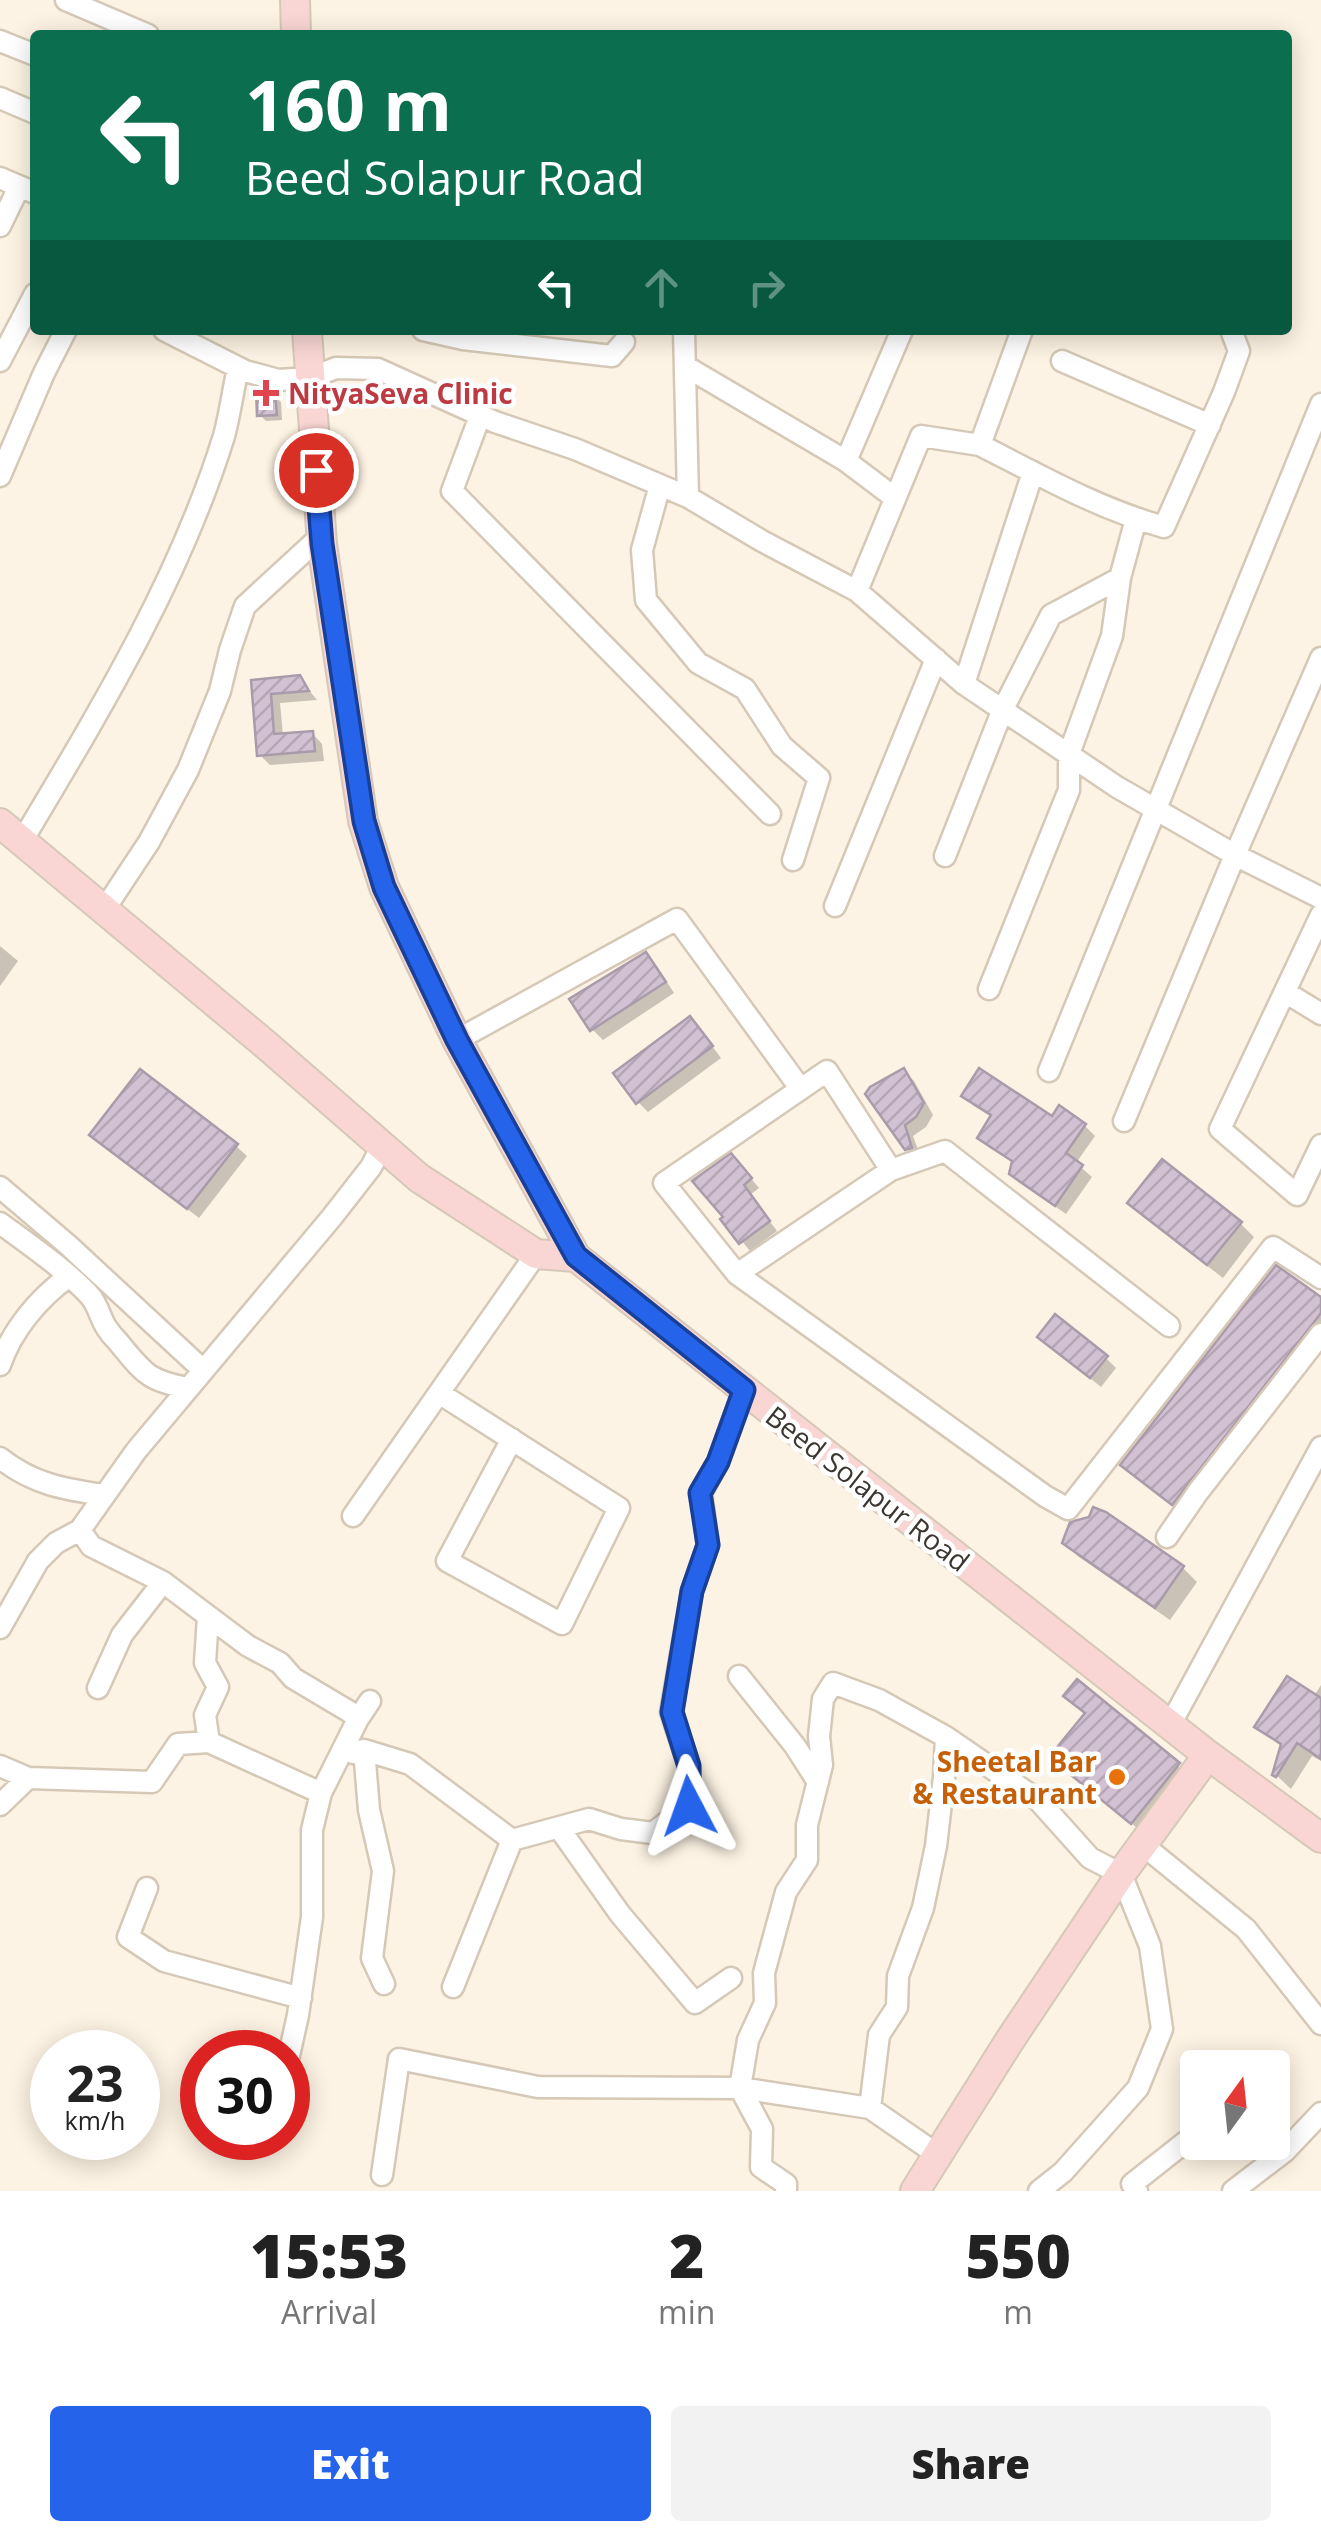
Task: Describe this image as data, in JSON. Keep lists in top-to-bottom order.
{
  "streets": {
    "main road": ["Beed Solapur Road"]
  },
  "places": {
    "health": ["NityaSeva Clinic"],
    "other": ["Sheetal Bar & Restaurant"]
  },
  "north": "top",
  "page": {
    "turn": ["160 m", "Beed Solapur Road"],
    "speed": "23 km/h",
    "limit": "30",
    "eta": [
      "15:53",
      "Arrival",
      "2",
      "min",
      "550",
      "m"
    ],
    "buttons": ["Exit", "Share"]
  }
}
